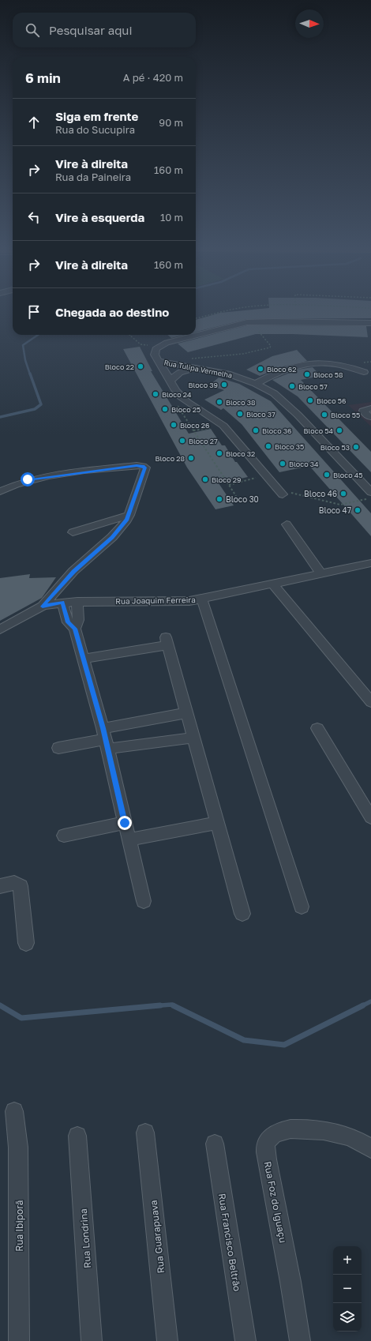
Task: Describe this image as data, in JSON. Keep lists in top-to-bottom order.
{
  "streets": {
    "street": [
      "Rua Tulipa Vermelha",
      "Rua Joaquim Ferreira",
      "Rua Foz do Iguaçu",
      "Rua Ibiporã",
      "Rua Guarapuava",
      "Rua Londrina",
      "Rua Francisco Beltrão"
    ]
  },
  "places": [
    "Bloco 22",
    "Bloco 62",
    "Bloco 58",
    "Bloco 39",
    "Bloco 57",
    "Bloco 24",
    "Bloco 56",
    "Bloco 38",
    "Bloco 25",
    "Bloco 37",
    "Bloco 55",
    "Bloco 26",
    "Bloco 36",
    "Bloco 54",
    "Bloco 27",
    "Bloco 35",
    "Bloco 53",
    "Bloco 32",
    "Bloco 28",
    "Bloco 34",
    "Bloco 45",
    "Bloco 29",
    "Bloco 46",
    "Bloco 30",
    "Bloco 47"
  ],
  "north": "right",
  "page": {
    "search": "Pesquisar aqui",
    "heading": ["6 min", "A pé · 420 m"],
    "list": [
      ["Siga em frente", "Rua do Sucupira", "90 m"],
      ["Vire à direita", "Rua da Paineira", "160 m"],
      ["Vire à esquerda", "10 m"],
      ["Vire à direita", "160 m"],
      "Chegada ao destino"
    ],
    "map_buttons": ["+", "−"]
  }
}
